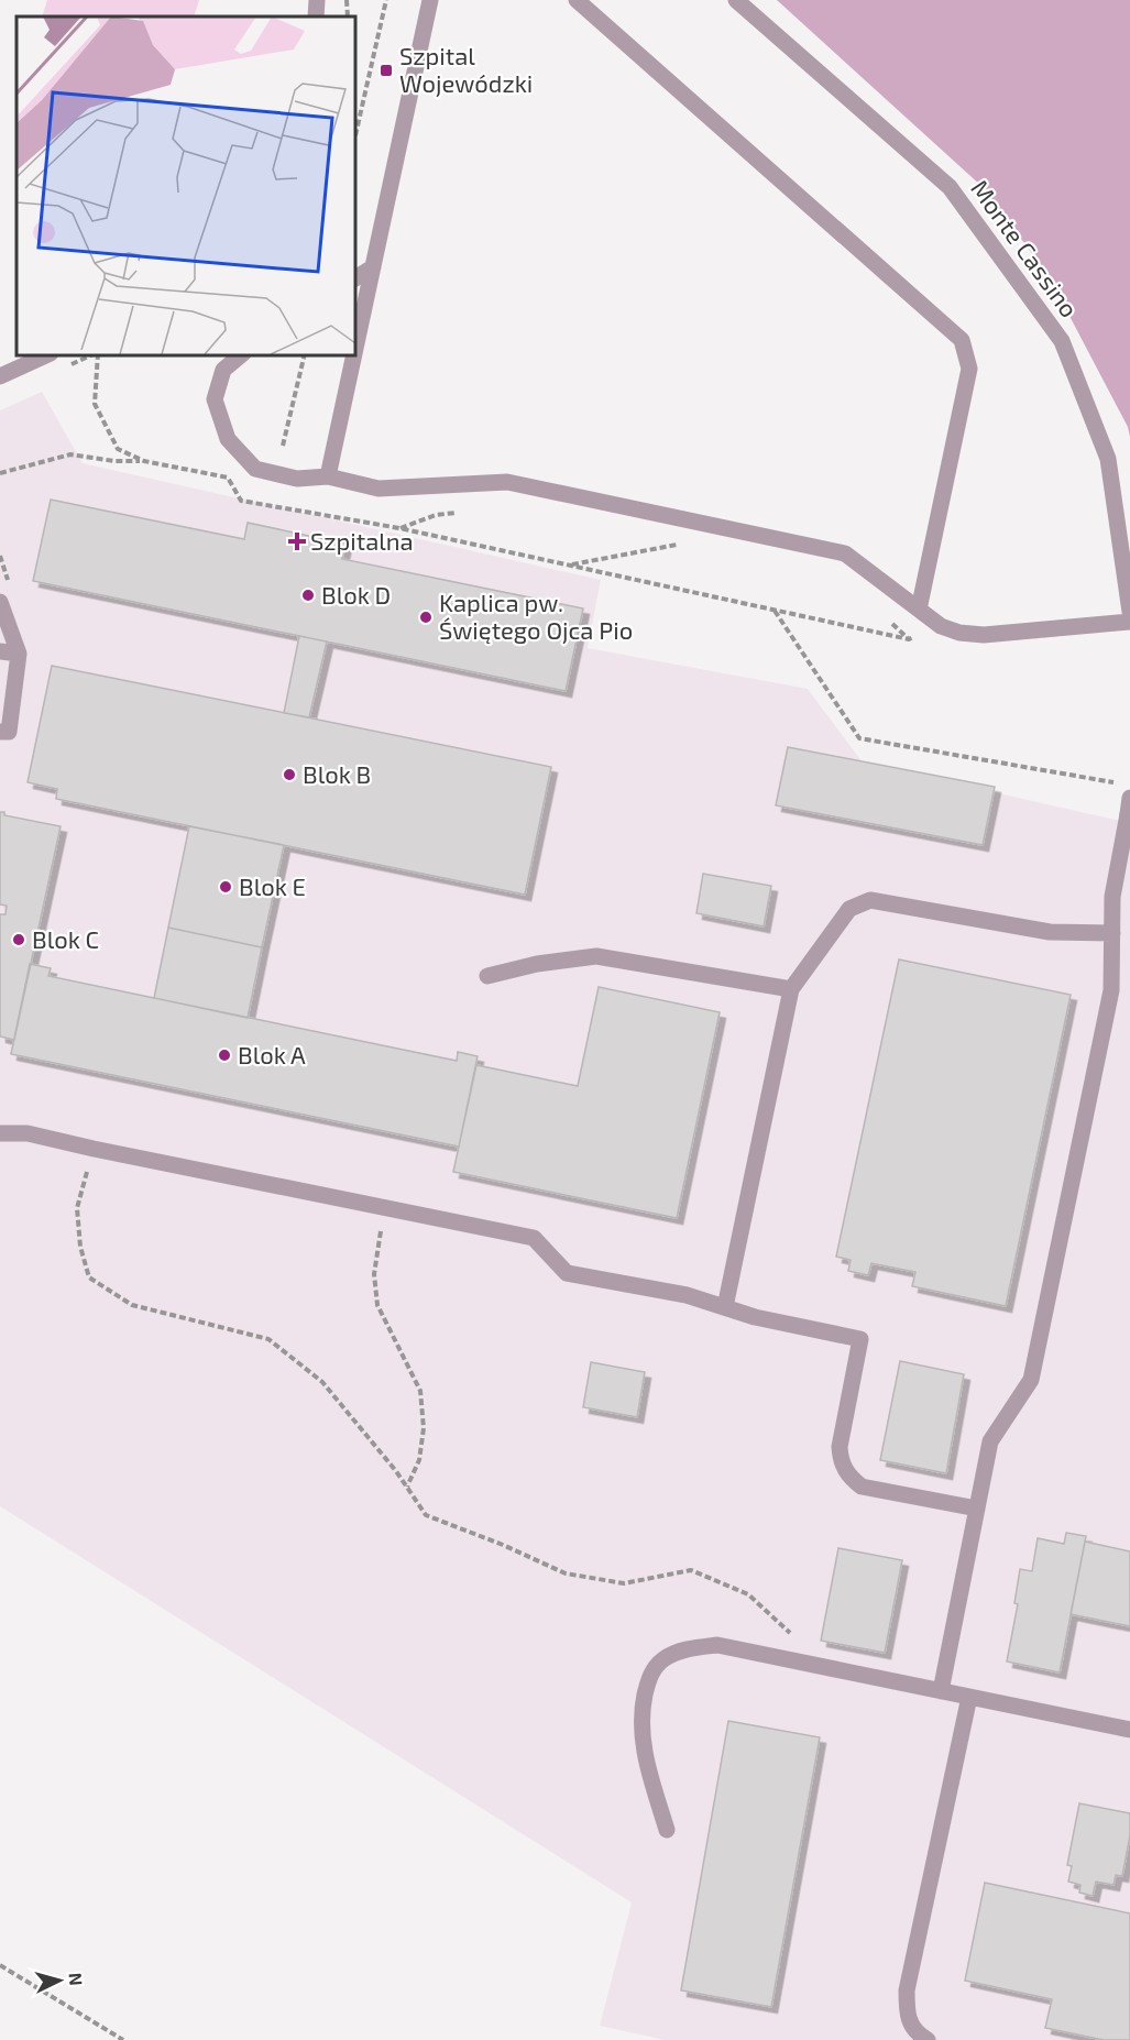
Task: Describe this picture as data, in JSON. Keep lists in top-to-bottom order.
{
  "streets": {
    "street": ["Monte Cassino"]
  },
  "places": {
    "transit": ["Szpital Wojewódzki"],
    "health": ["Szpitalna"],
    "other": [
      "Blok D",
      "Kaplica pw. Świętego Ojca Pio",
      "Blok B",
      "Blok E",
      "Blok C",
      "Blok A"
    ]
  },
  "north": "right"
}
